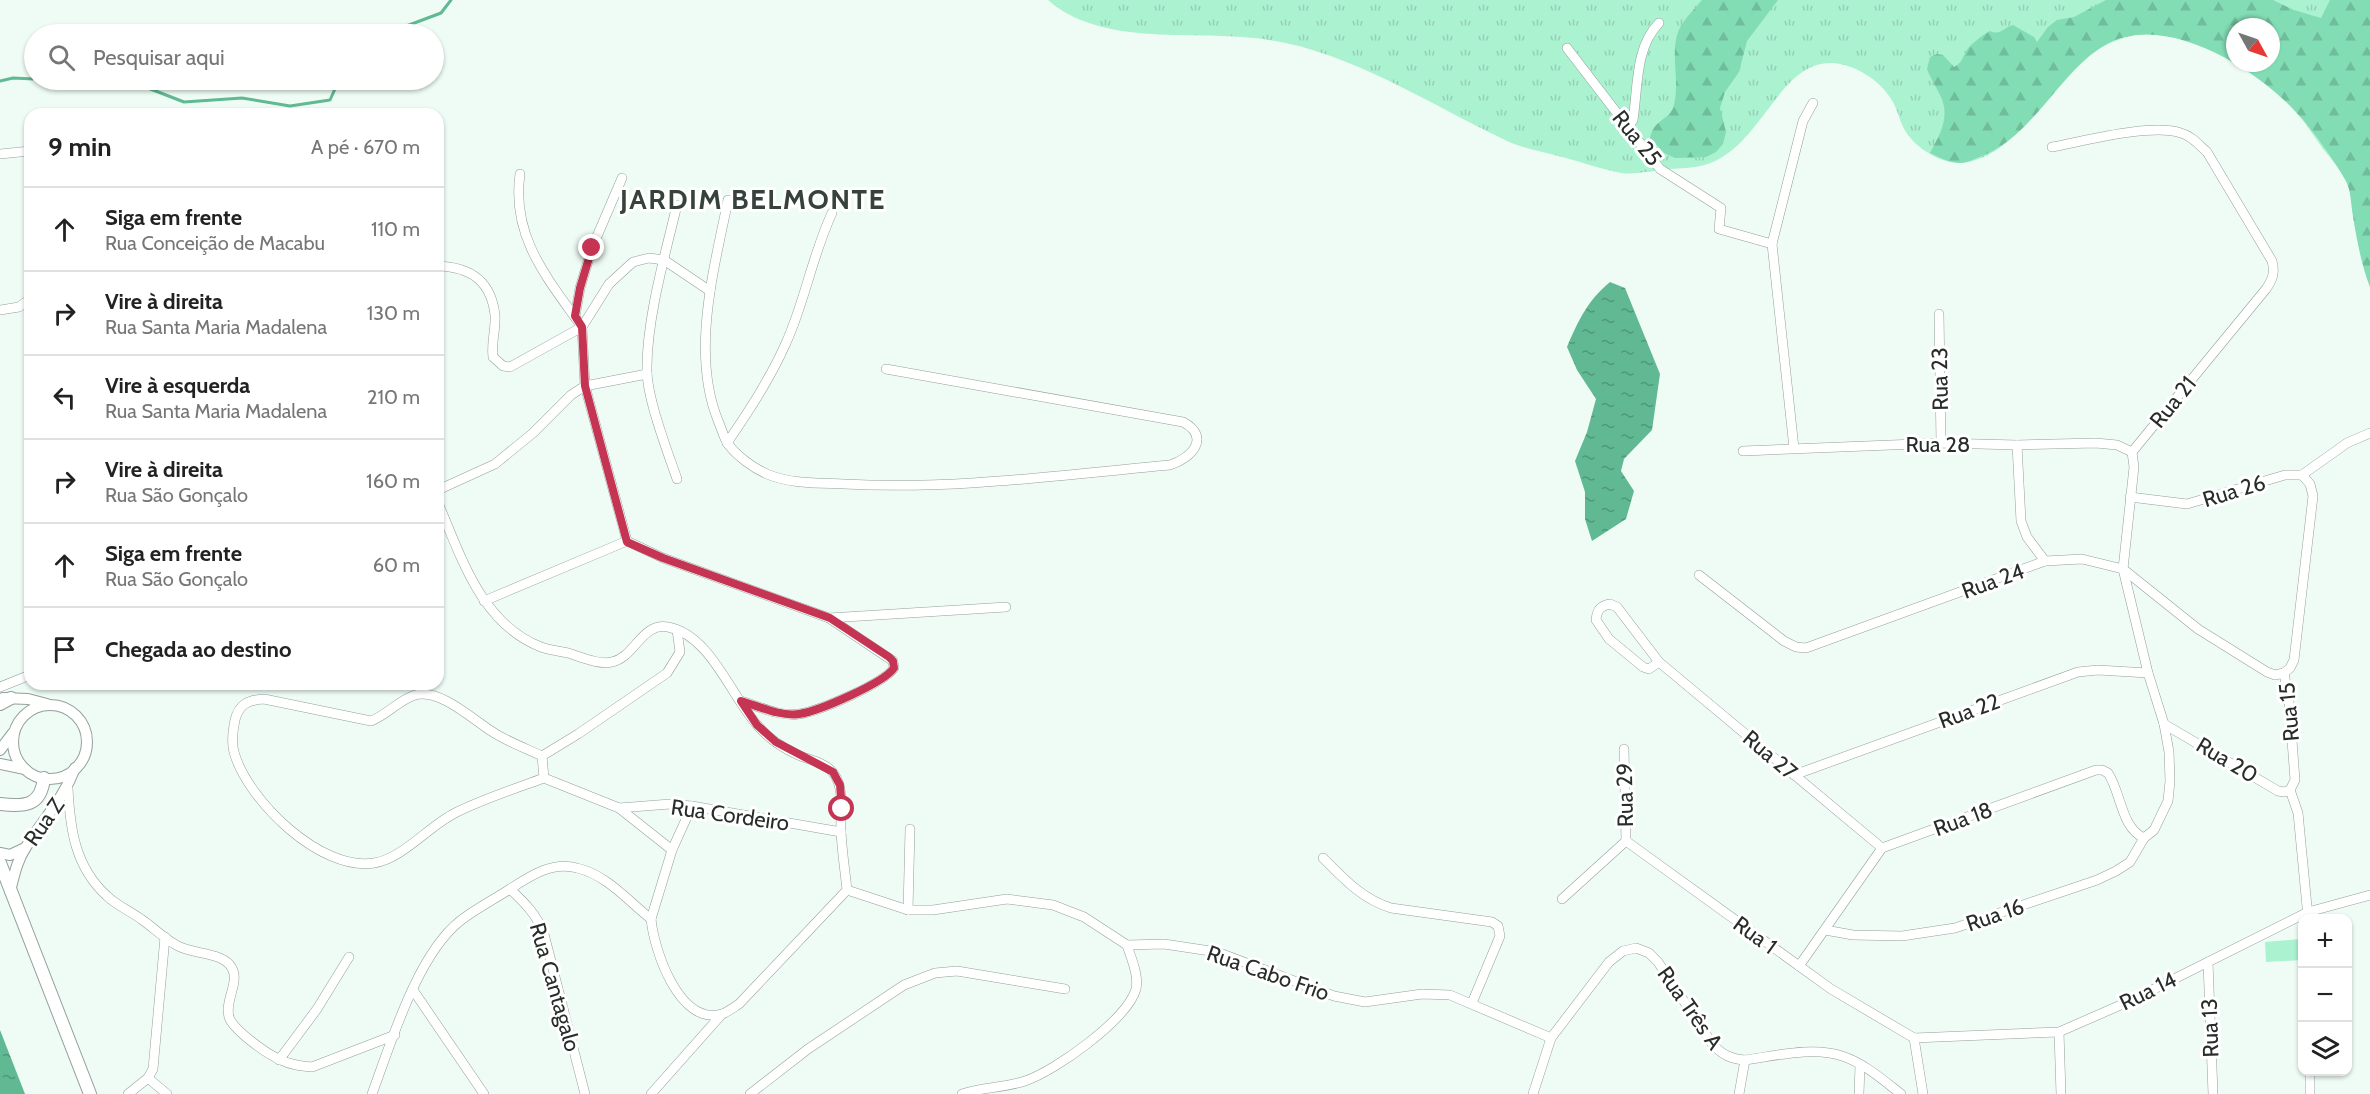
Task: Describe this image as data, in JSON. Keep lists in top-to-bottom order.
{
  "streets": {
    "street": [
      "Rua 25",
      "Rua 23",
      "Rua 21",
      "Rua 28",
      "Rua 26",
      "Rua 24",
      "Rua 22",
      "Rua 15",
      "Rua 27",
      "Rua 20",
      "Rua 29",
      "Rua Cordeiro",
      "Rua 18",
      "Rua Z",
      "Rua 16",
      "Rua 1",
      "Rua Cabo Frio",
      "Rua Cantagalo",
      "Rua 14",
      "Rua Três A",
      "Rua 13"
    ]
  },
  "crossings": [
    ["Rua 23", "Rua 28"],
    ["Rua 21", "Rua 28"],
    ["Rua 26", "Rua 15"],
    ["Rua 24", "Rua 15"],
    ["Rua 22", "Rua 27"],
    ["Rua 15", "Rua 20"],
    ["Rua 27", "Rua 18"],
    ["Rua 29", "Rua 1"],
    ["Rua 18", "Rua 16"],
    ["Rua 1", "Rua 14"],
    ["Rua Cabo Frio", "Rua Três A"],
    ["Rua 14", "Rua 13"]
  ],
  "districts": ["JARDIM BELMONTE"],
  "north": "bottom right",
  "page": {
    "search": "Pesquisar aqui",
    "heading": ["9 min", "A pé · 670 m"],
    "list": [
      ["Siga em frente", "Rua Conceição de Macabu", "110 m"],
      ["Vire à direita", "Rua Santa Maria Madalena", "130 m"],
      ["Vire à esquerda", "Rua Santa Maria Madalena", "210 m"],
      ["Vire à direita", "Rua São Gonçalo", "160 m"],
      ["Siga em frente", "Rua São Gonçalo", "60 m"],
      "Chegada ao destino"
    ],
    "map_buttons": ["+", "−"]
  }
}
